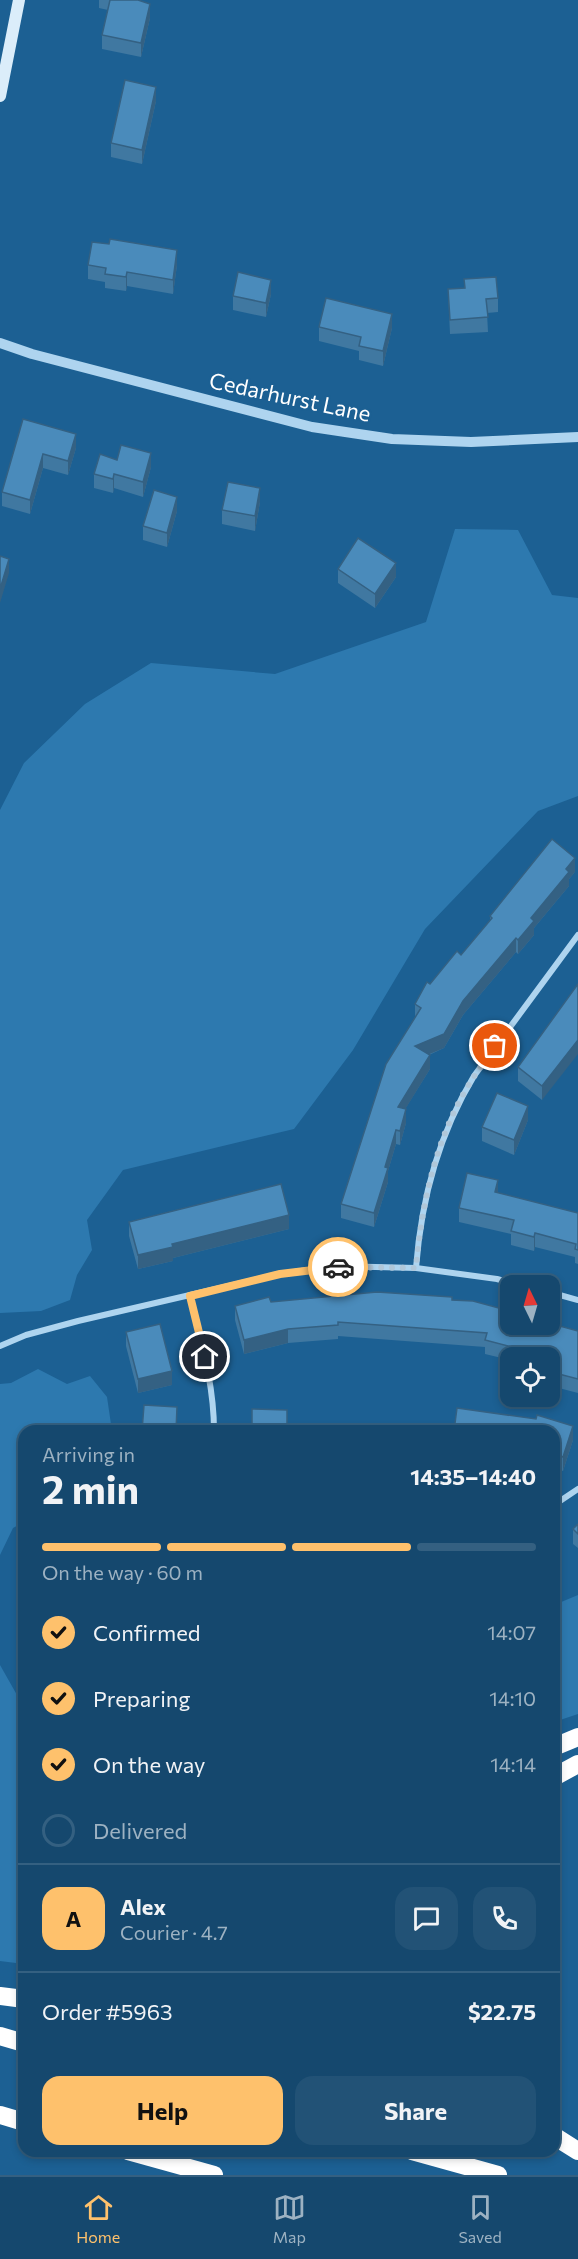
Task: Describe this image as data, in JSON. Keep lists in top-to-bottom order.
{
  "streets": {
    "street": ["Cedarhurst Lane"]
  },
  "north": "top",
  "page": {
    "heading": ["2 min", "Arriving in", "14:35–14:40"],
    "panel": [
      "Alex",
      "Courier · 4.7",
      "Order #5963",
      "$22.75"
    ],
    "bar": "On the way · 60 m",
    "list": [
      ["Confirmed", "14:07"],
      ["Preparing", "14:10"],
      ["On the way", "14:14"],
      "Delivered"
    ],
    "round": "A",
    "buttons": ["Help", "Share"],
    "tabs": ["Home", "Map", "Saved"]
  }
}
